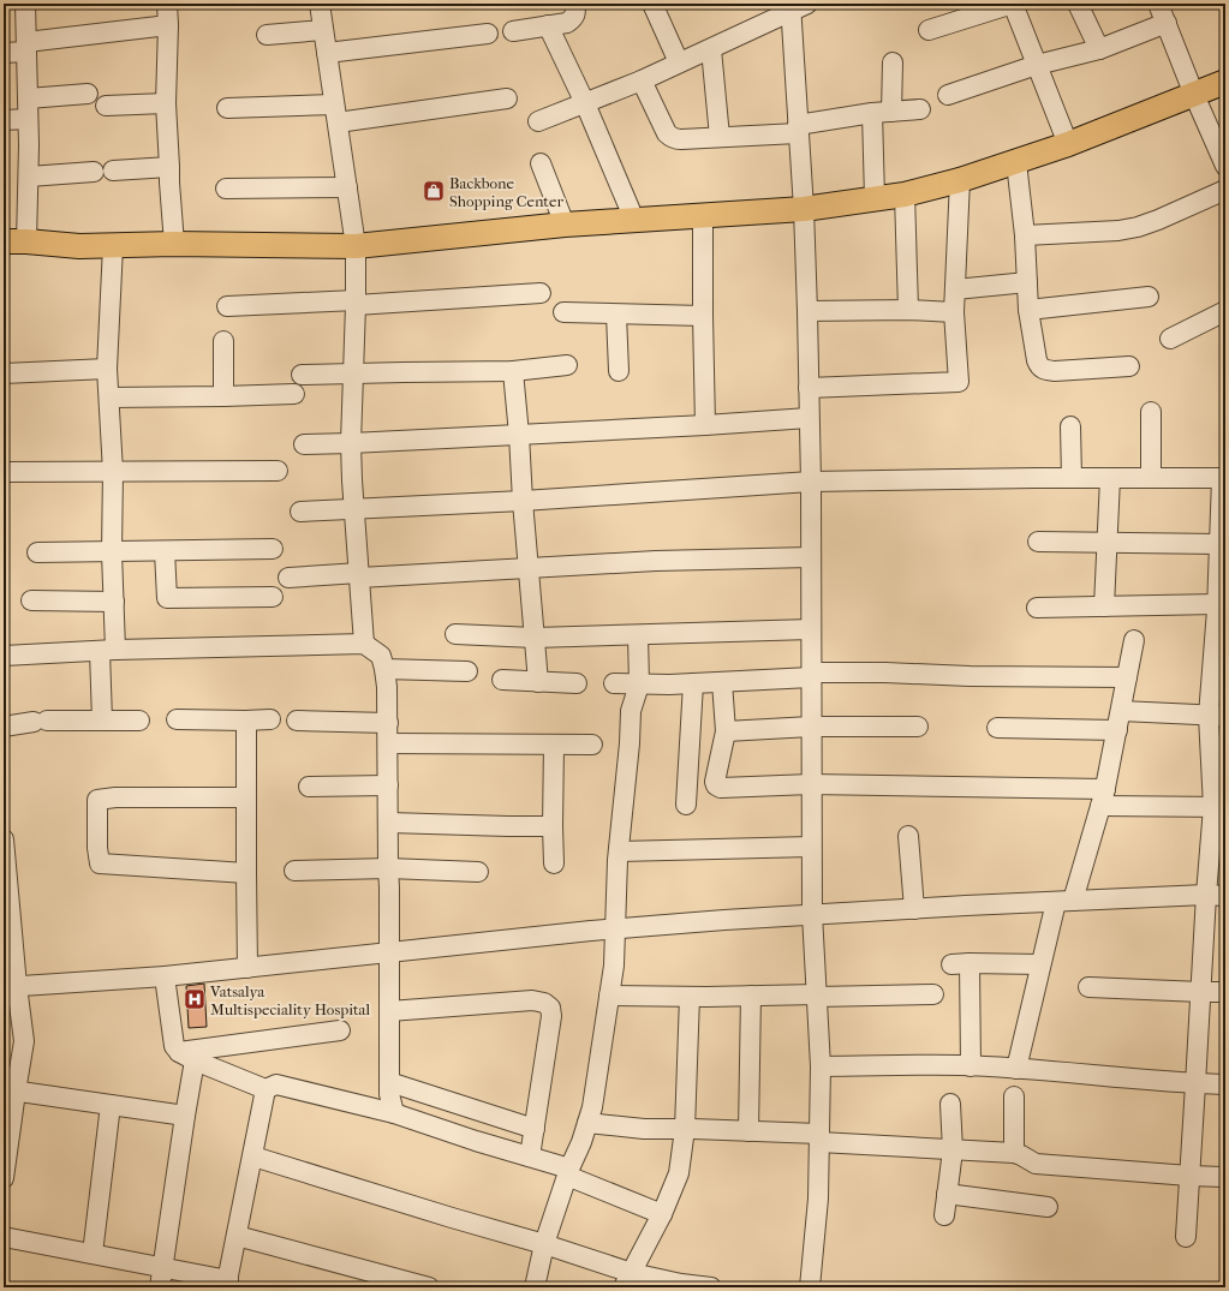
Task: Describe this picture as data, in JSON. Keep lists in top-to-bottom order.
{
  "places": {
    "shop": ["Backbone Shopping Center"],
    "hospital": ["Vatsalya Multispeciality Hospital"]
  }
}
